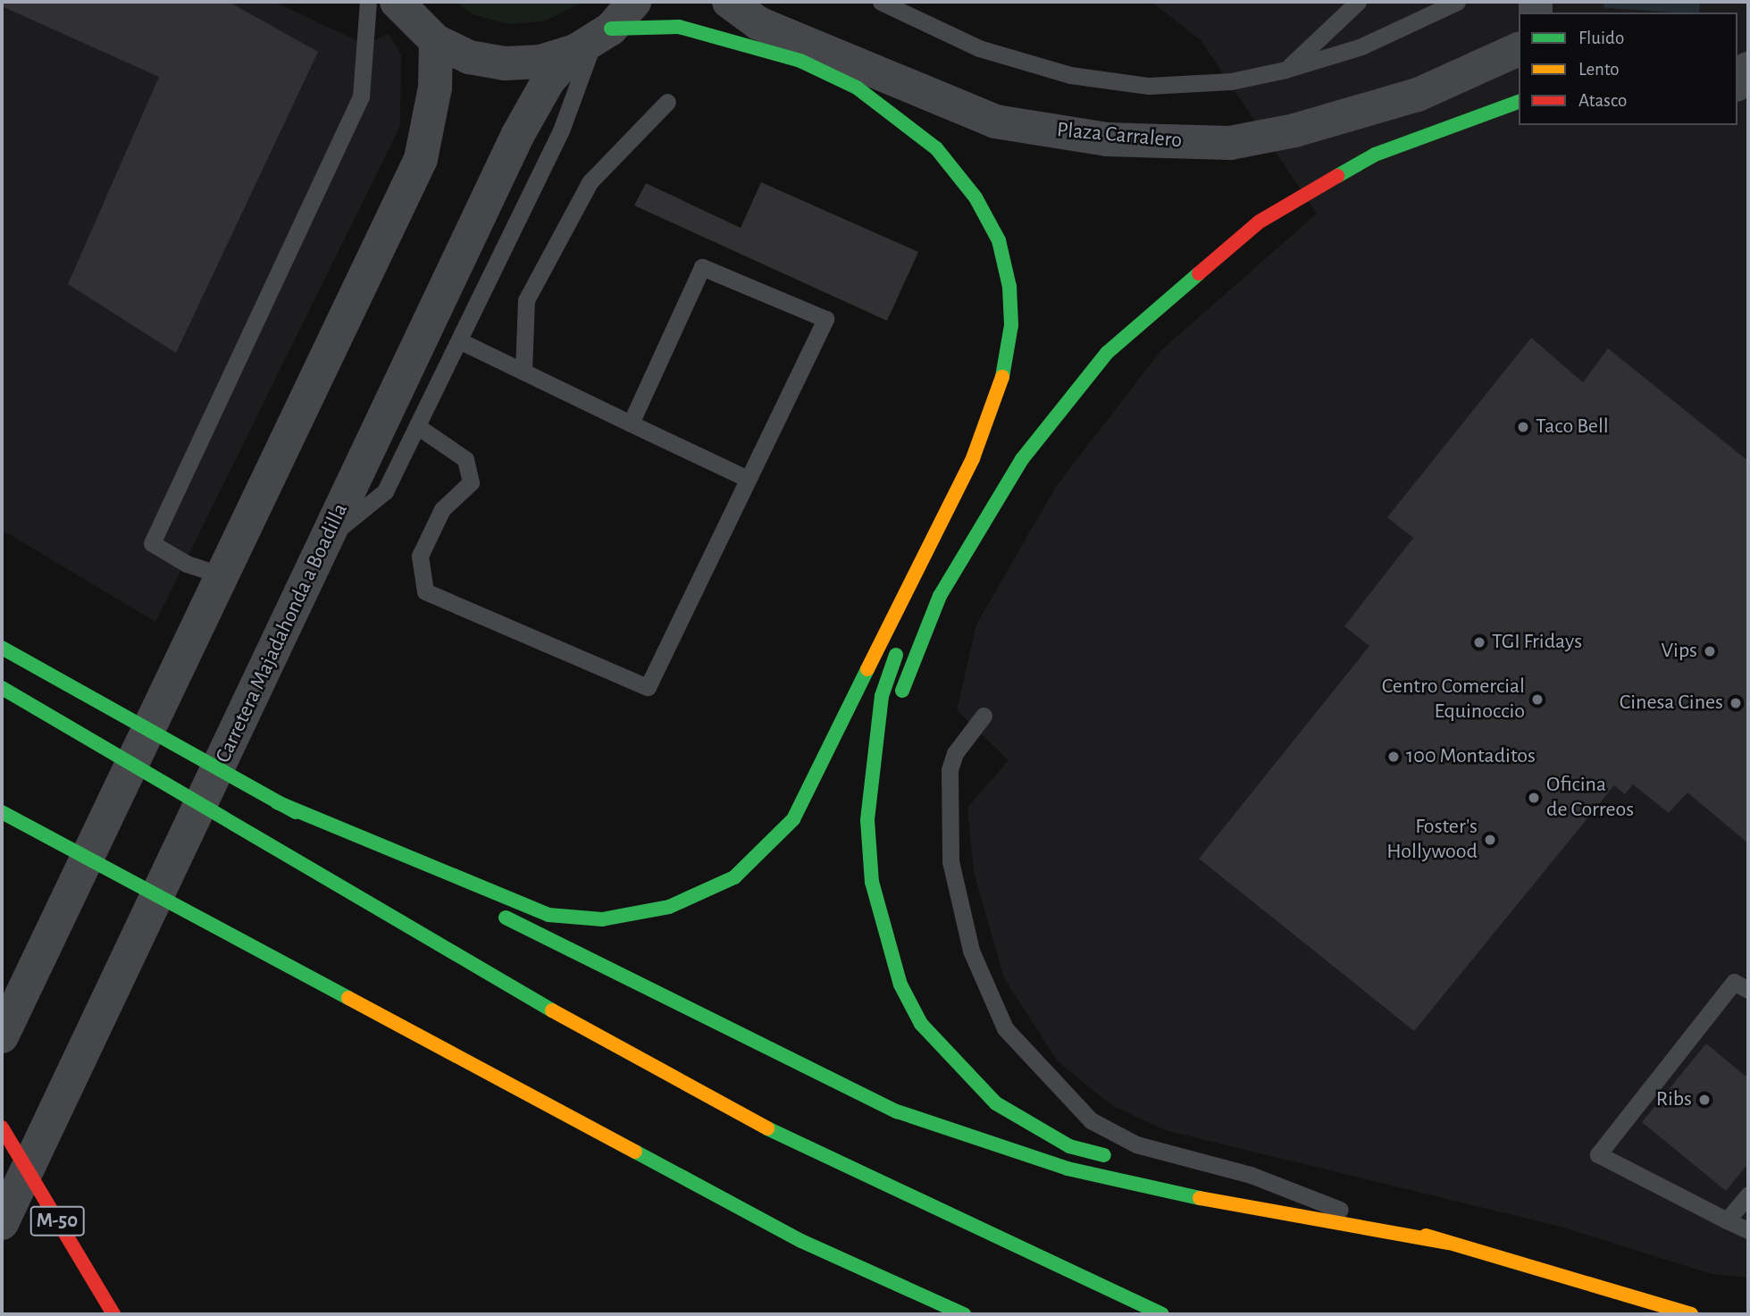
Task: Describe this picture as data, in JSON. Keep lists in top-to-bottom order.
{
  "streets": {
    "highway": ["M-50"],
    "street": ["Plaza Carralero", "Carretera Majadahonda a Boadilla"]
  },
  "places": [
    "Taco Bell",
    "TGI Fridays",
    "Vips",
    "Centro Comercial Equinoccio",
    "Cinesa Cines",
    "100 Montaditos",
    "Oficina de Correos",
    "Foster's Hollywood",
    "Ribs"
  ],
  "legend": ["Fluido", "Lento", "Atasco"]
}
